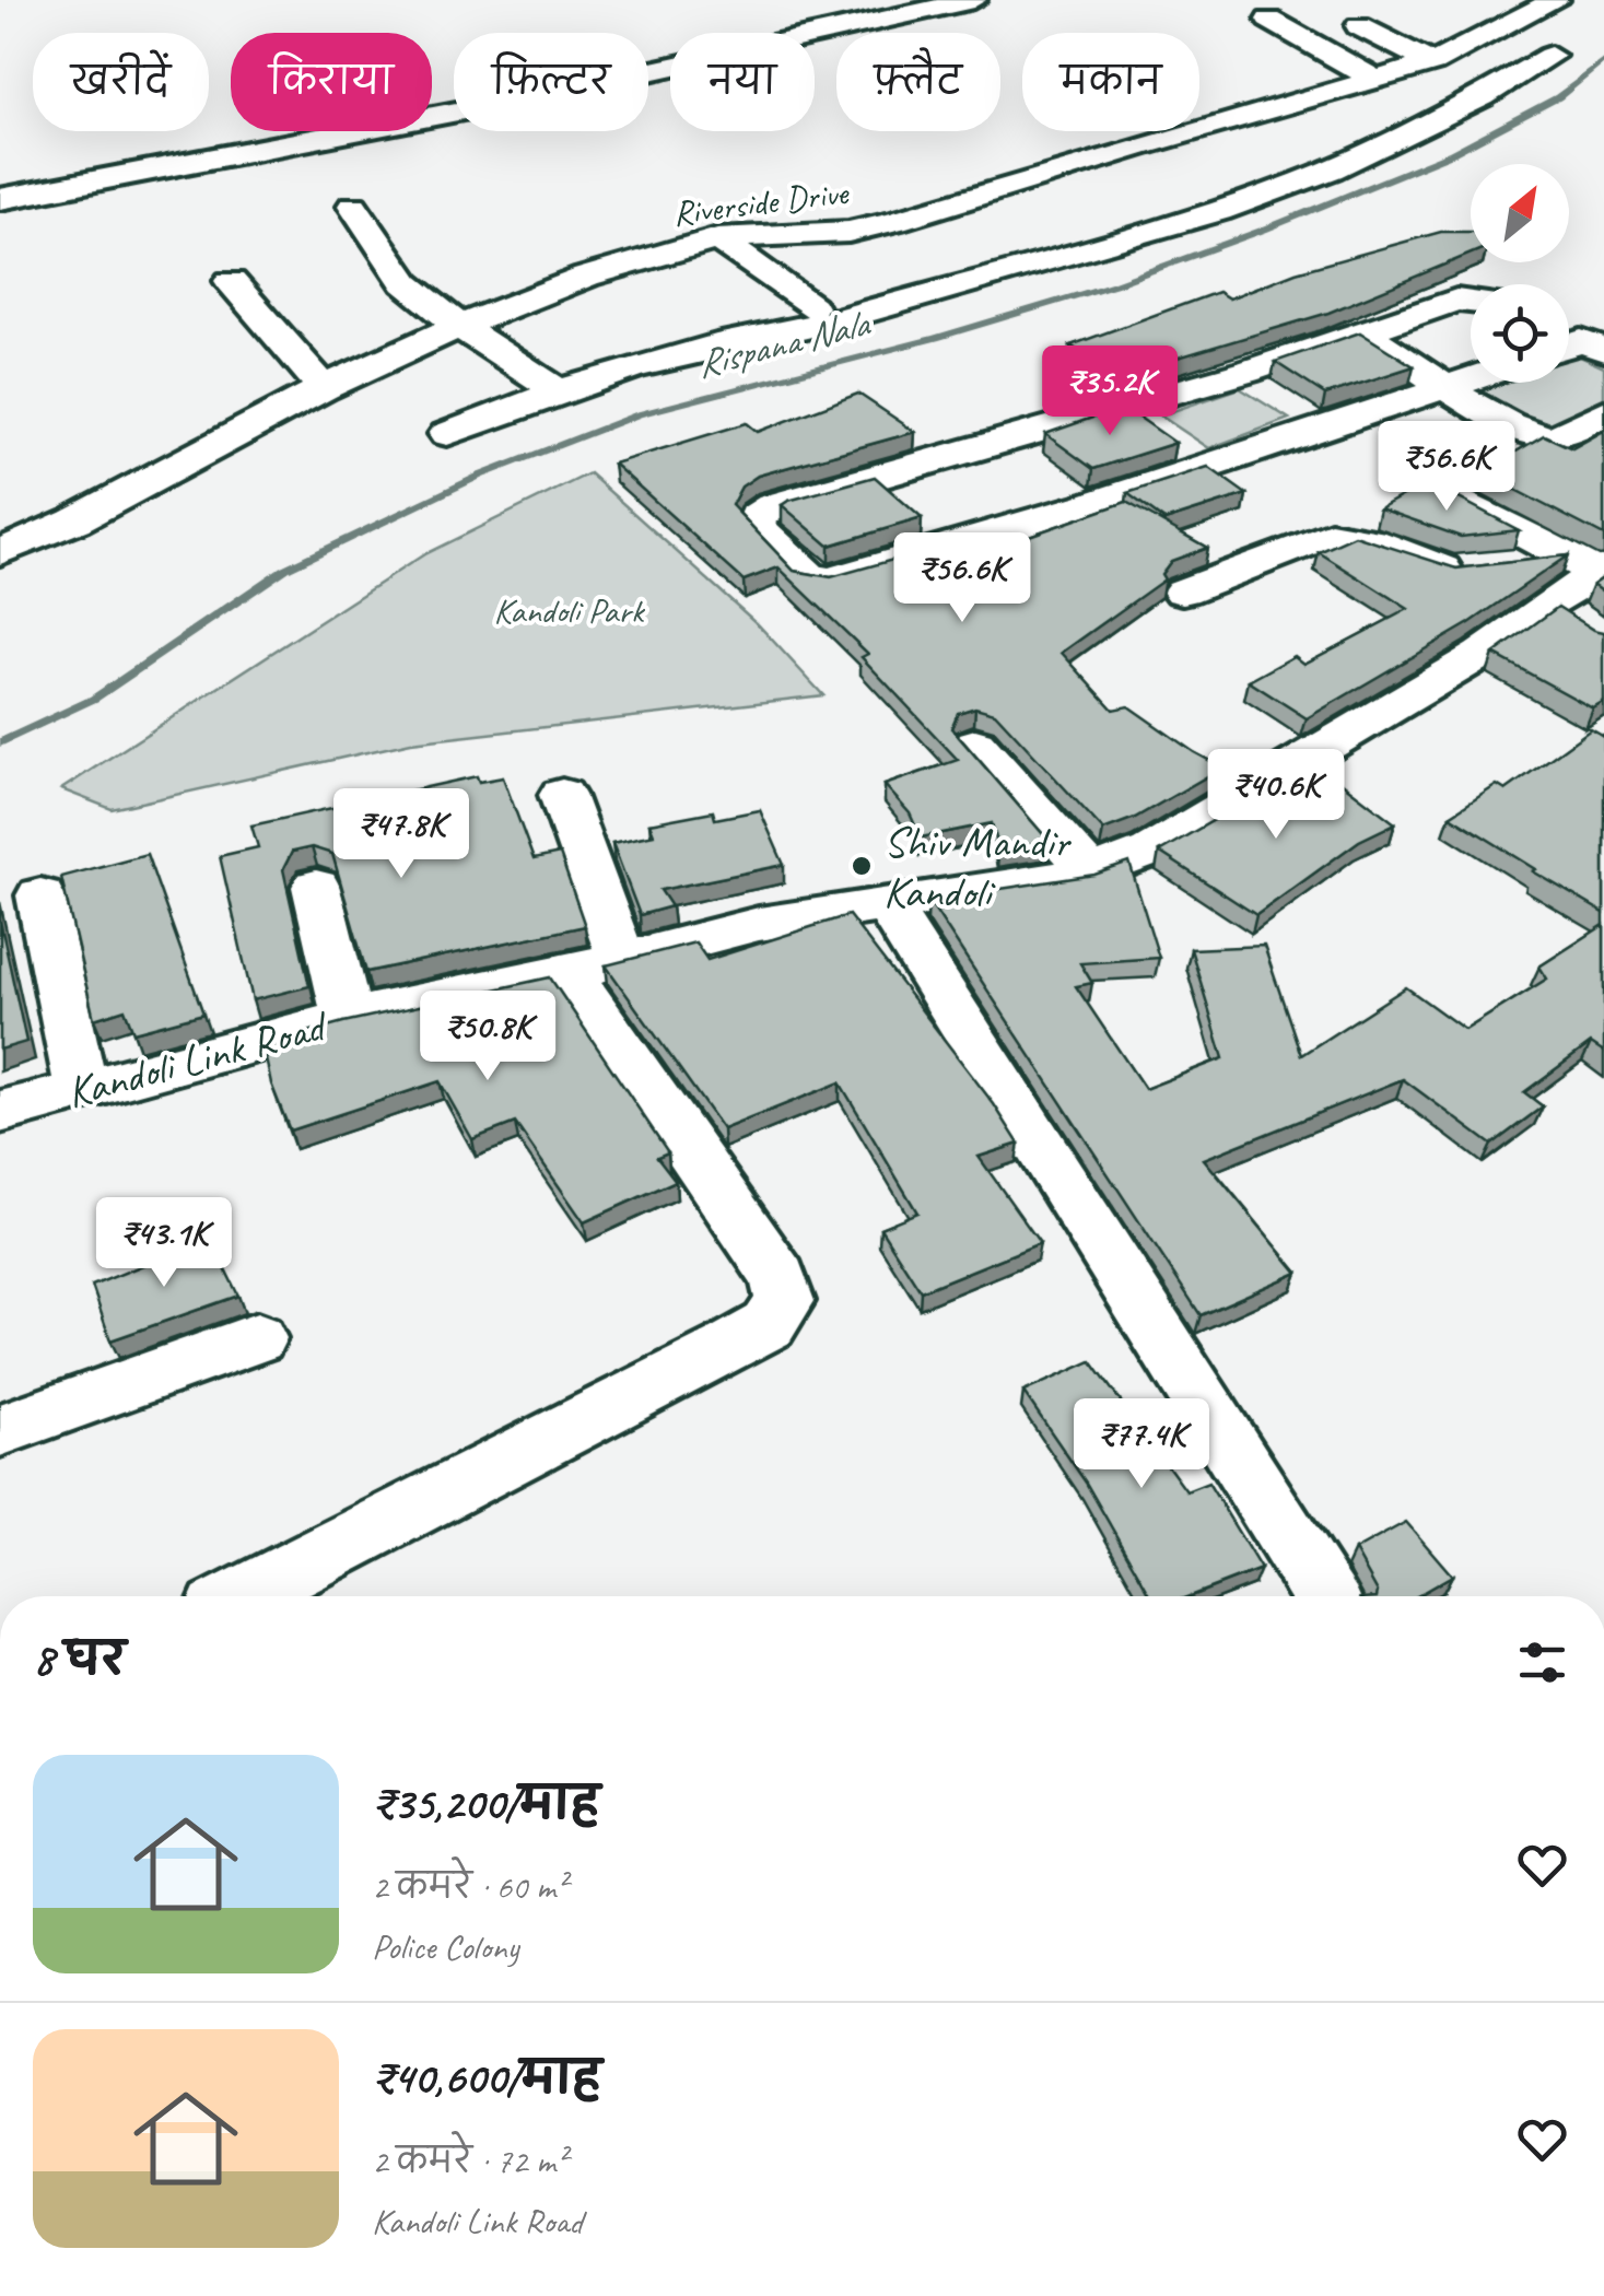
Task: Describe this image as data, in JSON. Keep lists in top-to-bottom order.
{
  "streets": {
    "street": ["Riverside Drive", "Kandoli Link Road"]
  },
  "water": ["Rispana Nala"],
  "parks": ["Kandoli Park"],
  "places": ["Shiv Mandir Kandoli"],
  "north": "top right",
  "page": {
    "chip": [
      "खरीदें",
      "किराया",
      "फ़िल्टर",
      "नया",
      "फ़्लैट",
      "मकान"
    ],
    "price": [
      "₹35.2K",
      "₹56.6K",
      "₹56.6K",
      "₹40.6K",
      "₹47.8K",
      "₹50.8K",
      "₹43.1K",
      "₹77.4K"
    ],
    "heading": "8 घर",
    "list": [
      {
        "name": "₹35,200/माह",
        "note": "2 कमरे · 60 m² · Police Colony"
      },
      {
        "name": "₹40,600/माह",
        "note": "2 कमरे · 72 m² · Kandoli Link Road"
      }
    ]
  }
}
